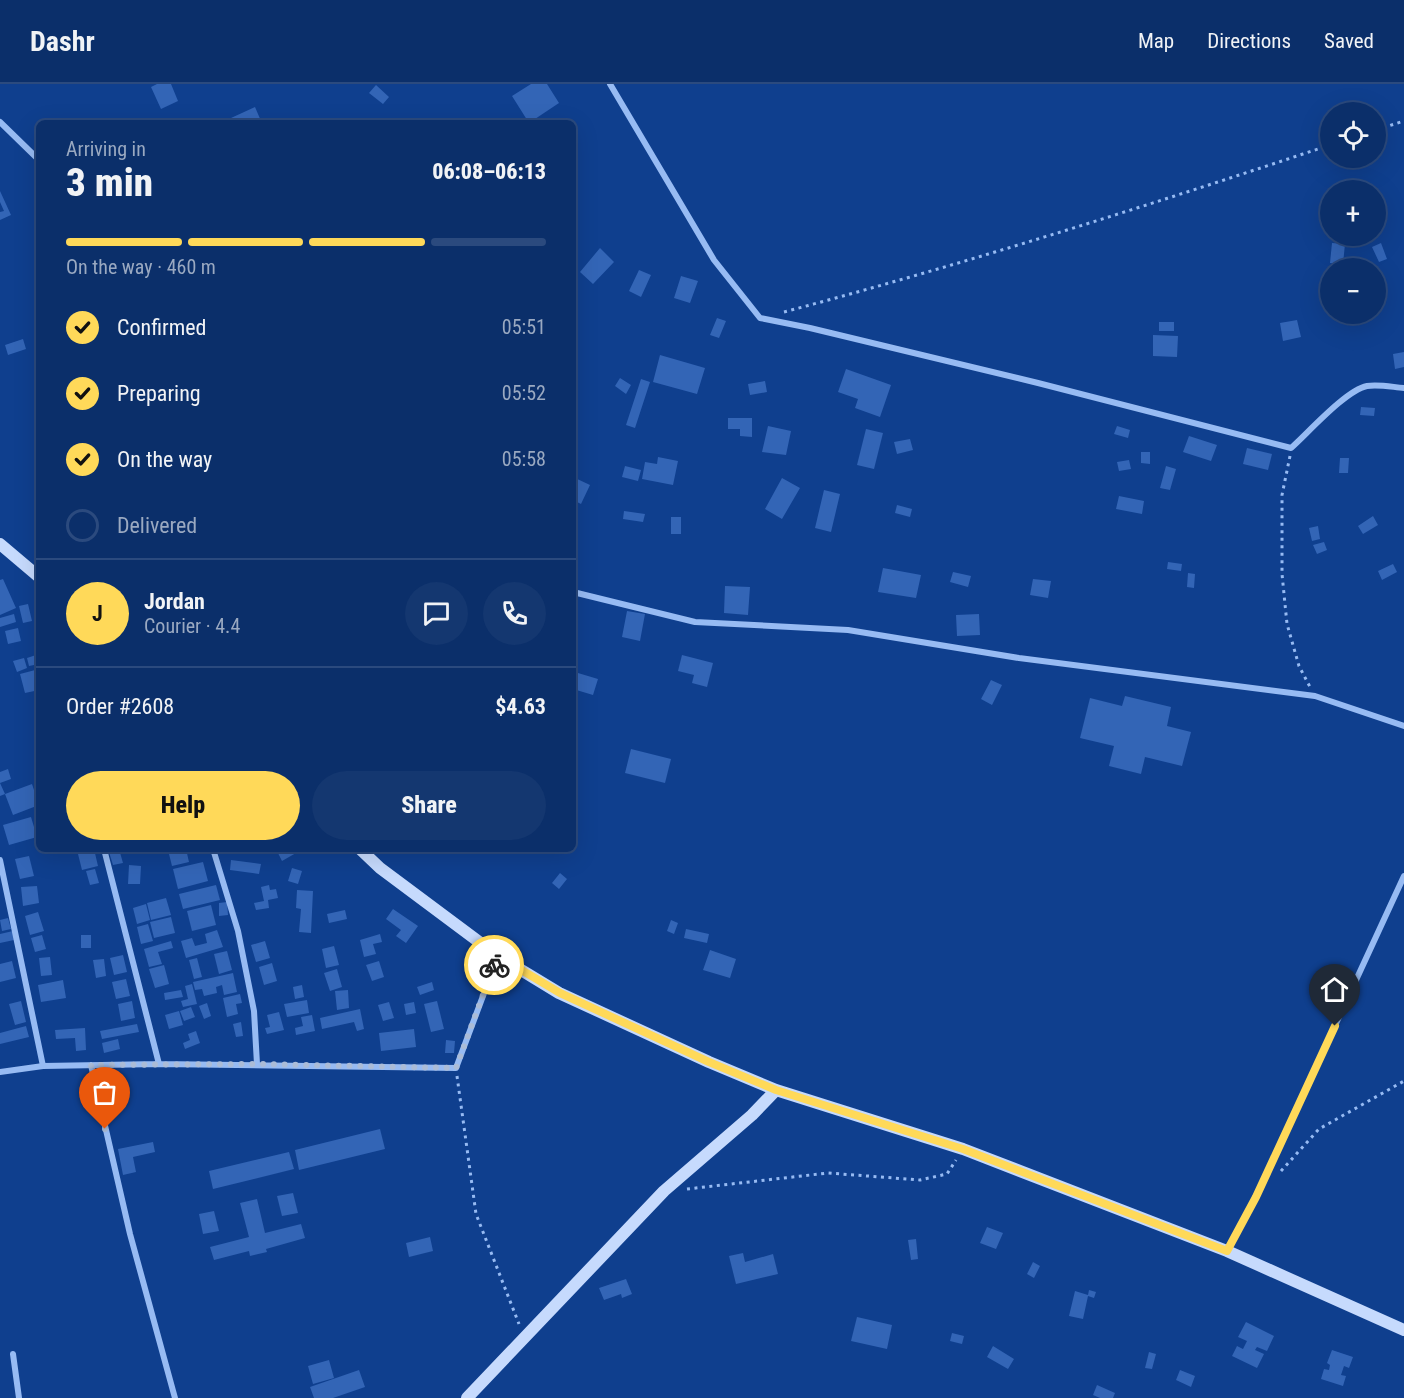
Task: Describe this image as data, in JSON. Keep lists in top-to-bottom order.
{
  "page": {
    "header": "Dashr",
    "nav": ["Map", "Directions", "Saved"],
    "map_buttons": ["+", "−"],
    "heading": ["3 min", "Arriving in", "06:08–06:13"],
    "panel": [
      "Jordan",
      "Courier · 4.4",
      "Order #2608",
      "$4.63"
    ],
    "bar": "On the way · 460 m",
    "list": [
      ["Confirmed", "05:51"],
      ["Preparing", "05:52"],
      ["On the way", "05:58"],
      "Delivered"
    ],
    "round": "J",
    "buttons": ["Help", "Share"]
  }
}
